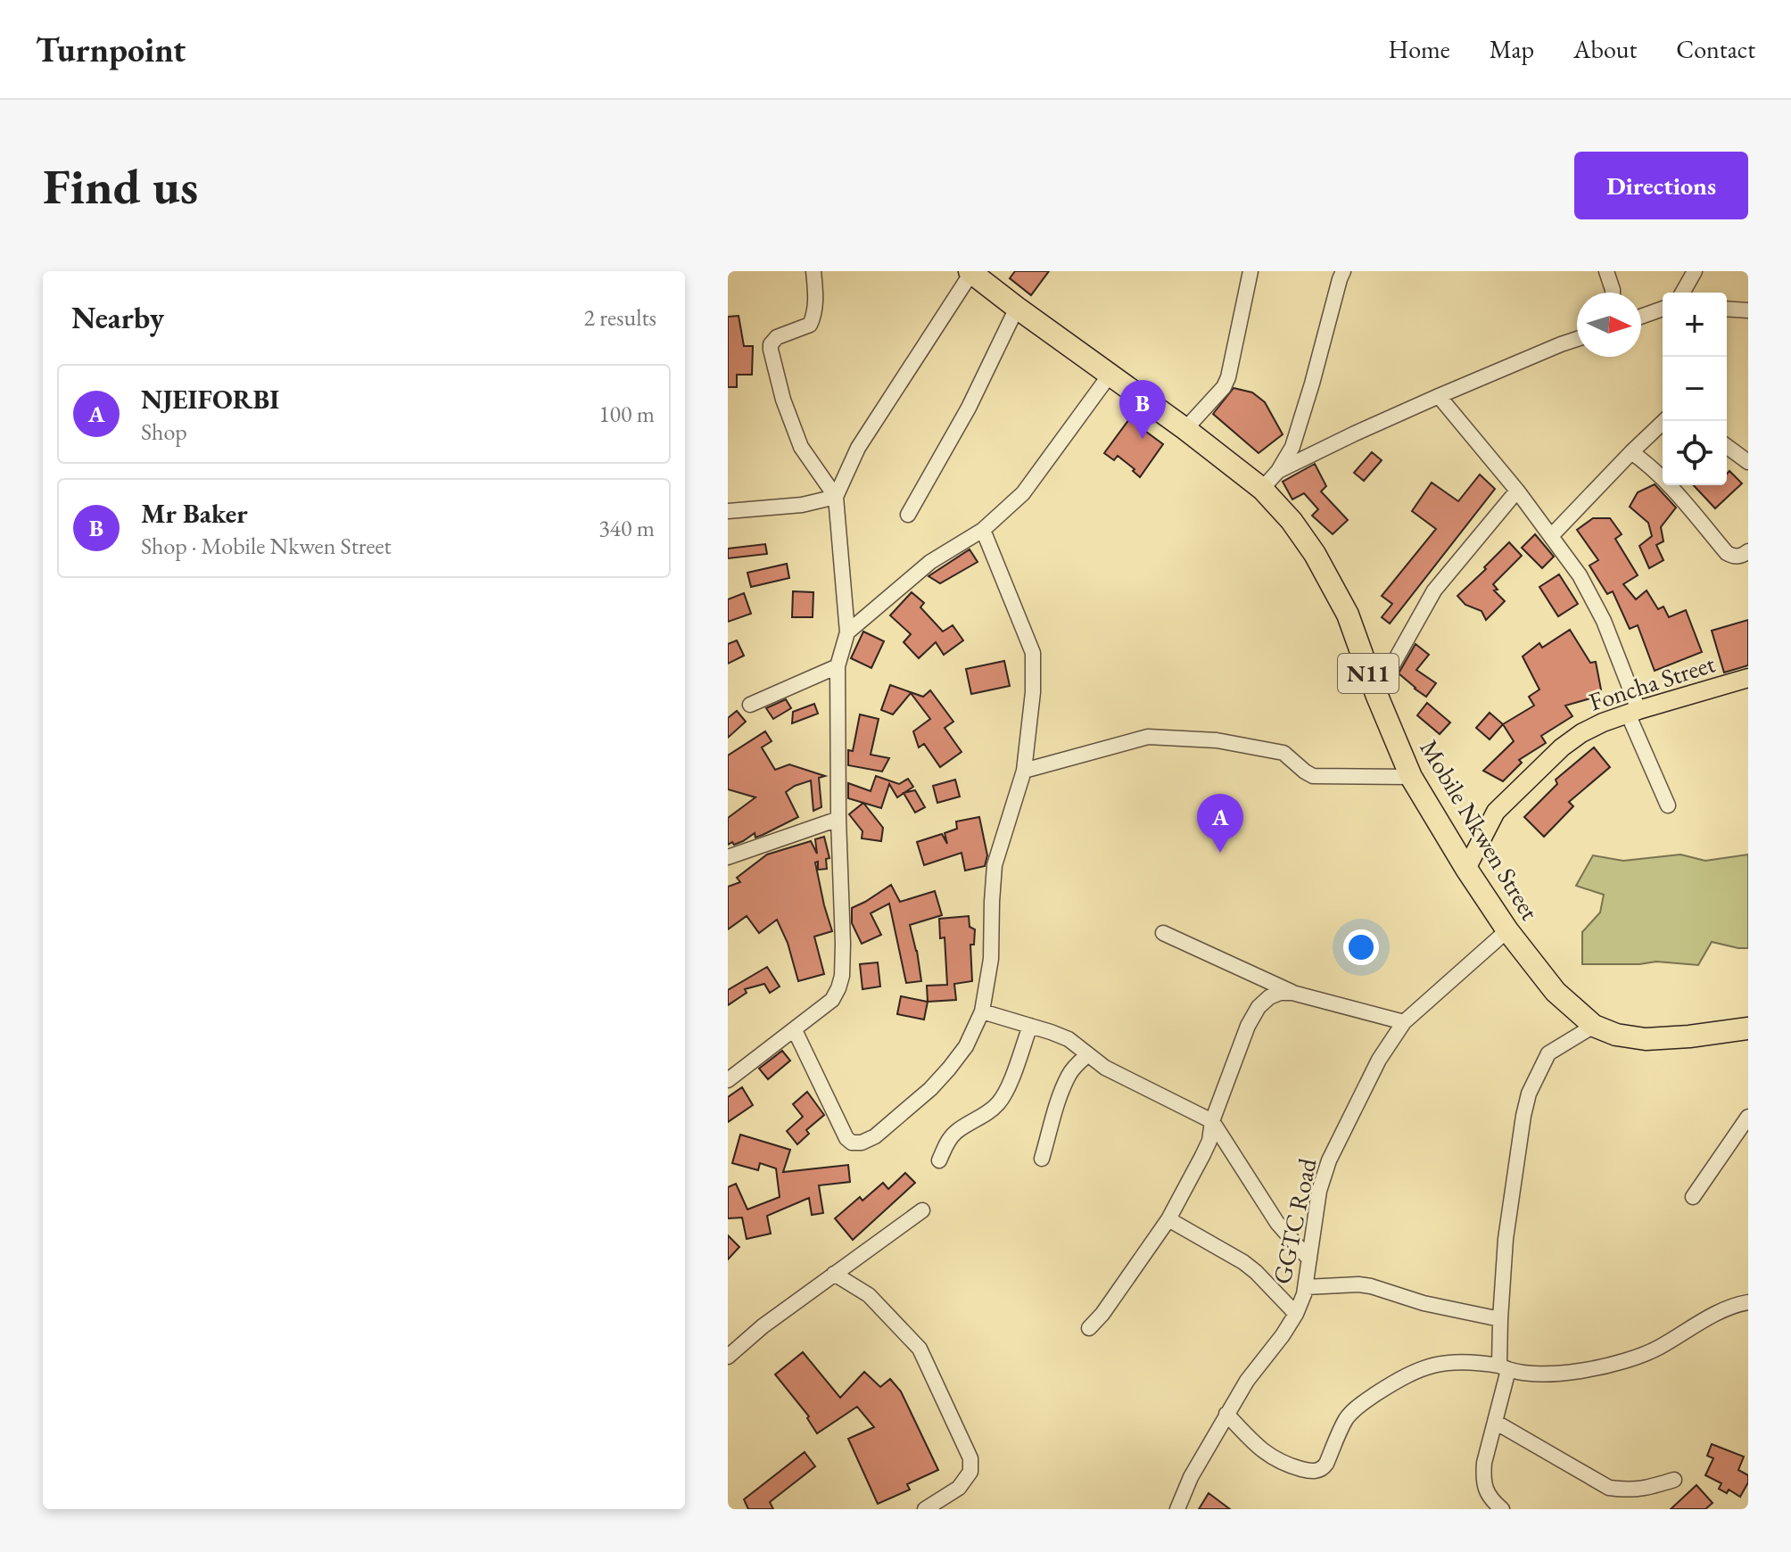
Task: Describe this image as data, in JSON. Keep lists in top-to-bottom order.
{
  "streets": {
    "highway": ["N11", "Mobile Nkwen Street"],
    "main road": ["Foncha Street"],
    "street": ["GGTC Road"]
  },
  "crossings": [
    ["Foncha Street", "Mobile Nkwen Street"],
    ["Mobile Nkwen Street", "GGTC Road"]
  ],
  "north": "right",
  "page": {
    "header": "Turnpoint",
    "nav": [
      "Home",
      "Map",
      "About",
      "Contact"
    ],
    "buttons": "Directions",
    "title": "Find us",
    "heading": ["Nearby", "2 results"],
    "map_buttons": ["+", "−"],
    "list": [
      {
        "mark": "A",
        "name": "NJEIFORBI",
        "note": "Shop",
        "value": "100 m"
      },
      {
        "mark": "B",
        "name": "Mr Baker",
        "note": "Shop · Mobile Nkwen Street",
        "value": "340 m"
      }
    ],
    "pins": ["B", "A"]
  }
}
